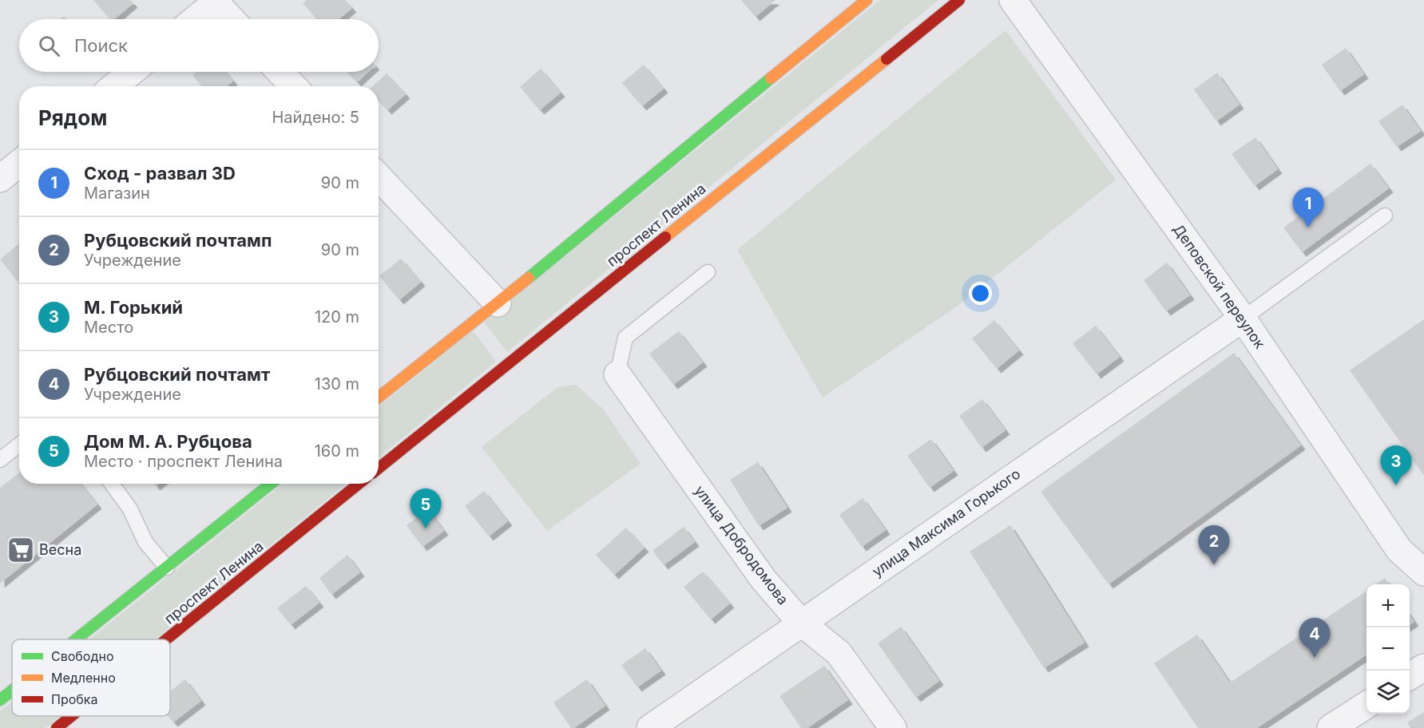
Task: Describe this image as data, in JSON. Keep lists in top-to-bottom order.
{
  "streets": {
    "main road": ["проспект Ленина"],
    "street": ["Деповской переулок", "улица Максима Горького", "улица Добродомова"]
  },
  "crossings": [
    ["Деповской переулок", "улица Максима Горького"],
    ["улица Максима Горького", "улица Добродомова"]
  ],
  "places": {
    "supermarket": ["Весна"]
  },
  "legend": ["Свободно", "Медленно", "Пробка"],
  "page": {
    "search": "Поиск",
    "heading": ["Рядом", "Найдено: 5"],
    "list": [
      {
        "mark": "1",
        "name": "Сход - развал 3D",
        "note": "Магазин",
        "value": "90 m"
      },
      {
        "mark": "2",
        "name": "Рубцовский почтамп",
        "note": "Учреждение",
        "value": "90 m"
      },
      {
        "mark": "3",
        "name": "М. Горький",
        "note": "Место",
        "value": "120 m"
      },
      {
        "mark": "4",
        "name": "Рубцовский почтамт",
        "note": "Учреждение",
        "value": "130 m"
      },
      {
        "mark": "5",
        "name": "Дом М. А. Рубцова",
        "note": "Место · проспект Ленина",
        "value": "160 m"
      }
    ],
    "pins": [
      "1",
      "3",
      "5",
      "2",
      "4"
    ],
    "map_buttons": ["+", "−"]
  }
}
